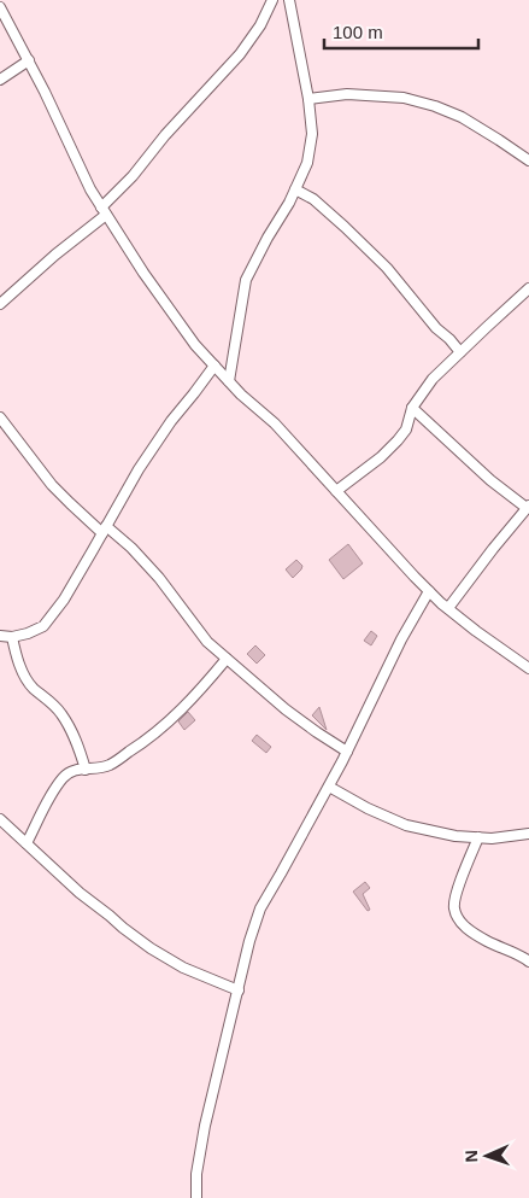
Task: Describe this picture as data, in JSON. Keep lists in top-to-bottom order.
{
  "scale_bar": "100 m",
  "north": "left"
}
